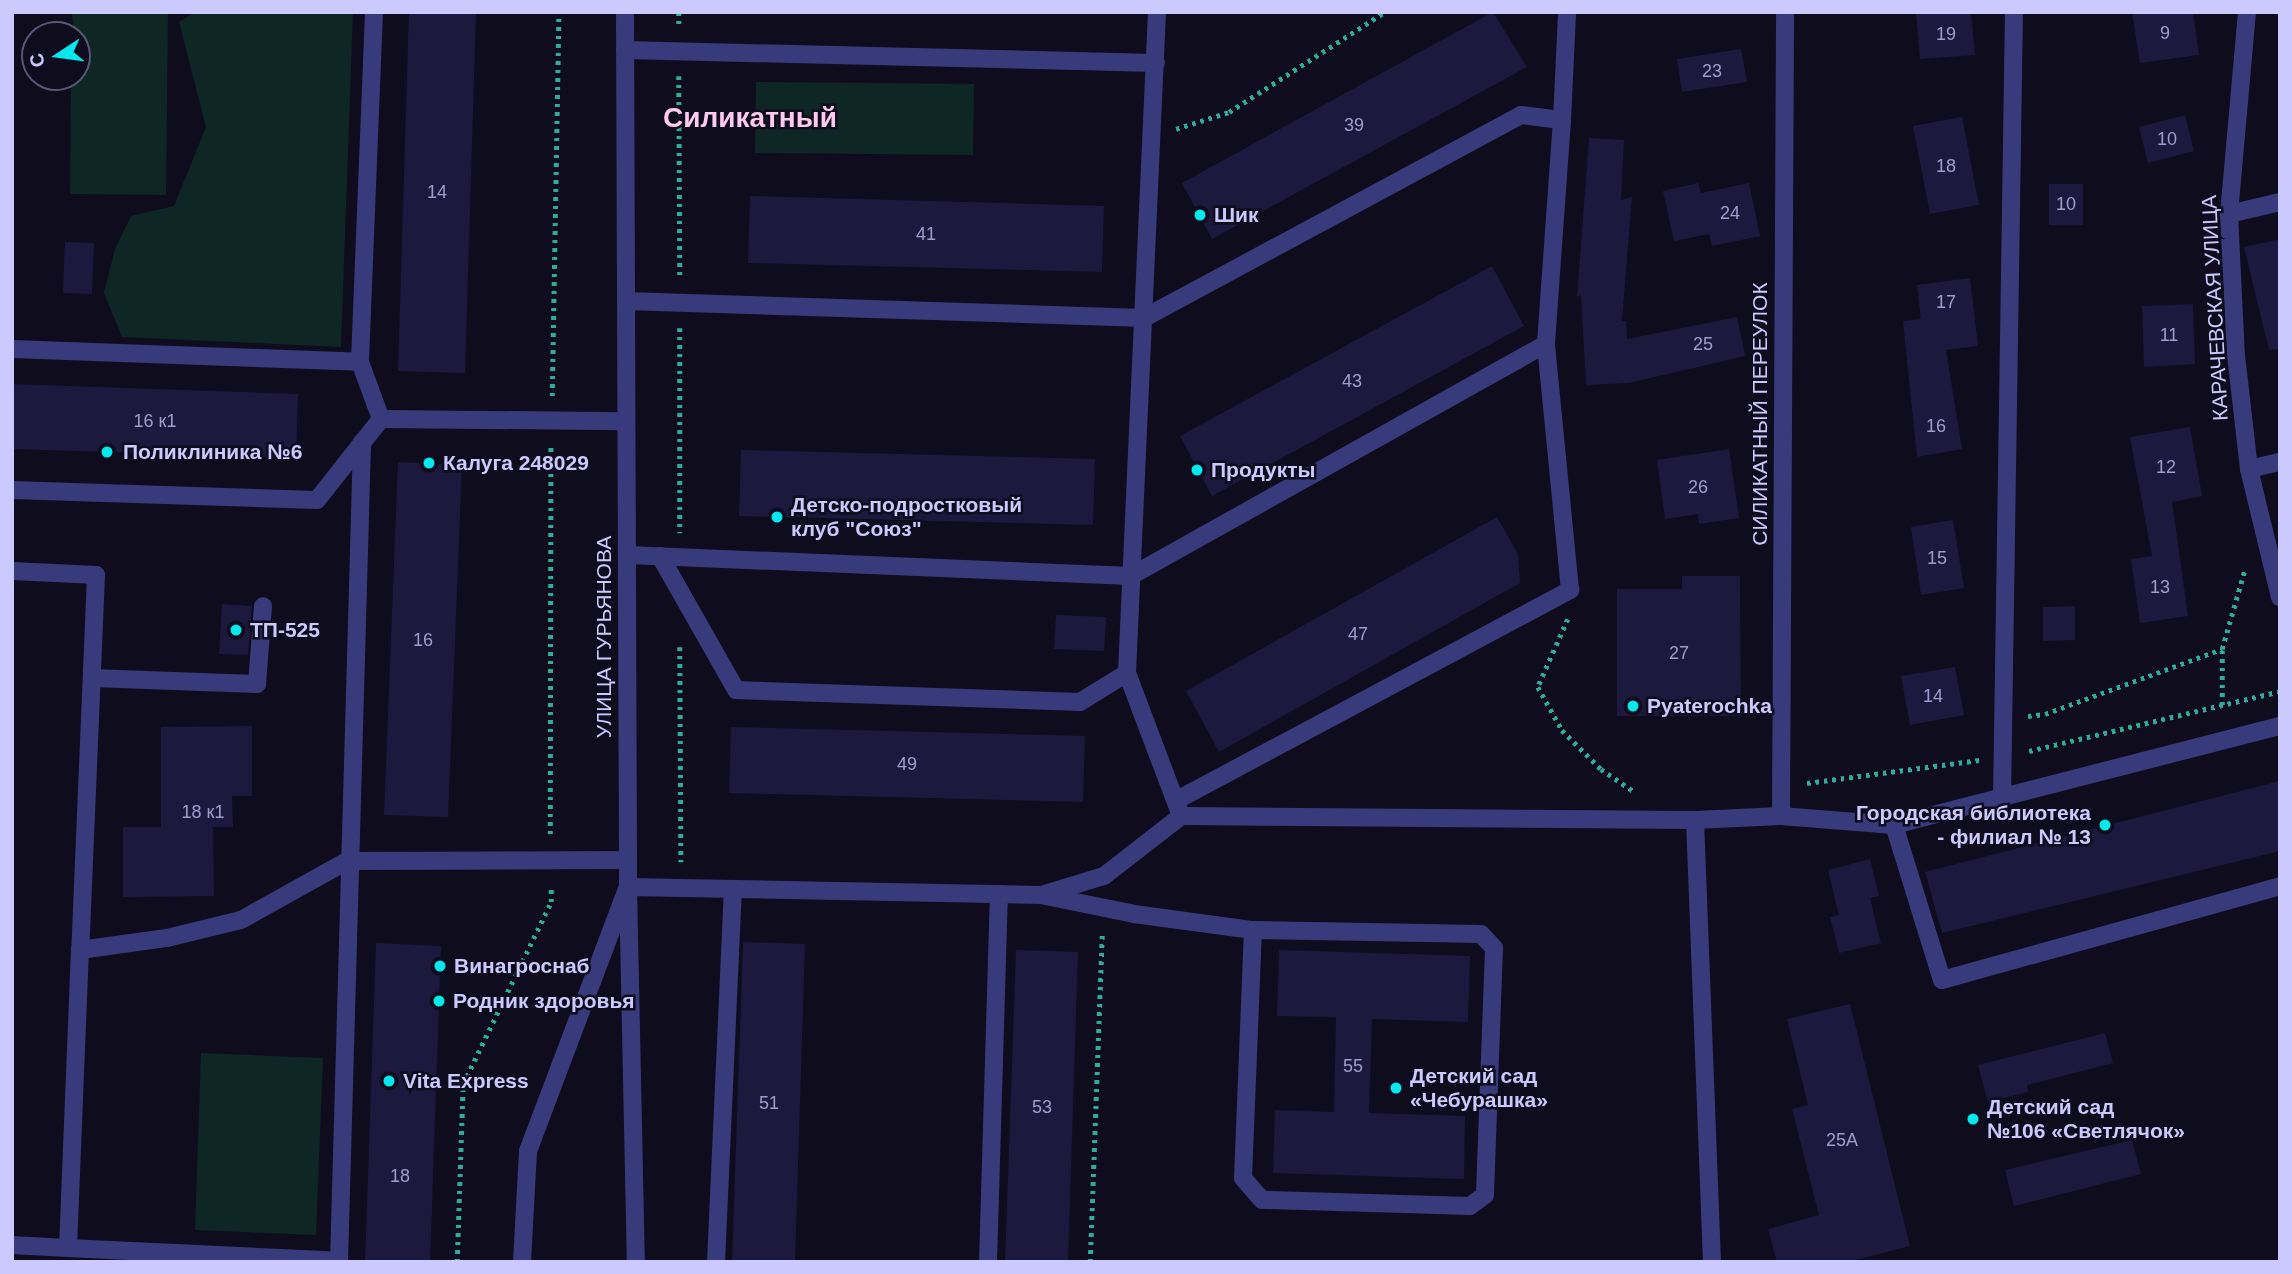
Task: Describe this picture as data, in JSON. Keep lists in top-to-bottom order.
{
  "streets": {
    "street": ["КАРАЧЕВСКАЯ УЛИЦА", "СИЛИКАТНЫЙ ПЕРЕУЛОК", "УЛИЦА ГУРЬЯНОВА"]
  },
  "districts": ["Силикатный"],
  "places": [
    "Шик",
    "Поликлиника №6",
    "Калуга 248029",
    "Продукты",
    "Детско-подростковый клуб \"Союз\"",
    "ТП-525",
    "Pyaterochka",
    "Городская библиотека - филиал № 13",
    "Винагроснаб",
    "Родник здоровья",
    "Vita Express",
    "Детский сад «Чебурашка»",
    "Детский сад №106 «Светлячок»"
  ],
  "house_numbers": [
    "9",
    "19",
    "23",
    "39",
    "10",
    "18",
    "14",
    "10",
    "24",
    "41",
    "17",
    "11",
    "25",
    "43",
    "16 к1",
    "16",
    "12",
    "26",
    "15",
    "13",
    "47",
    "16",
    "27",
    "14",
    "49",
    "18 к1",
    "55",
    "51",
    "53",
    "25А",
    "18"
  ],
  "north": "left"
}
